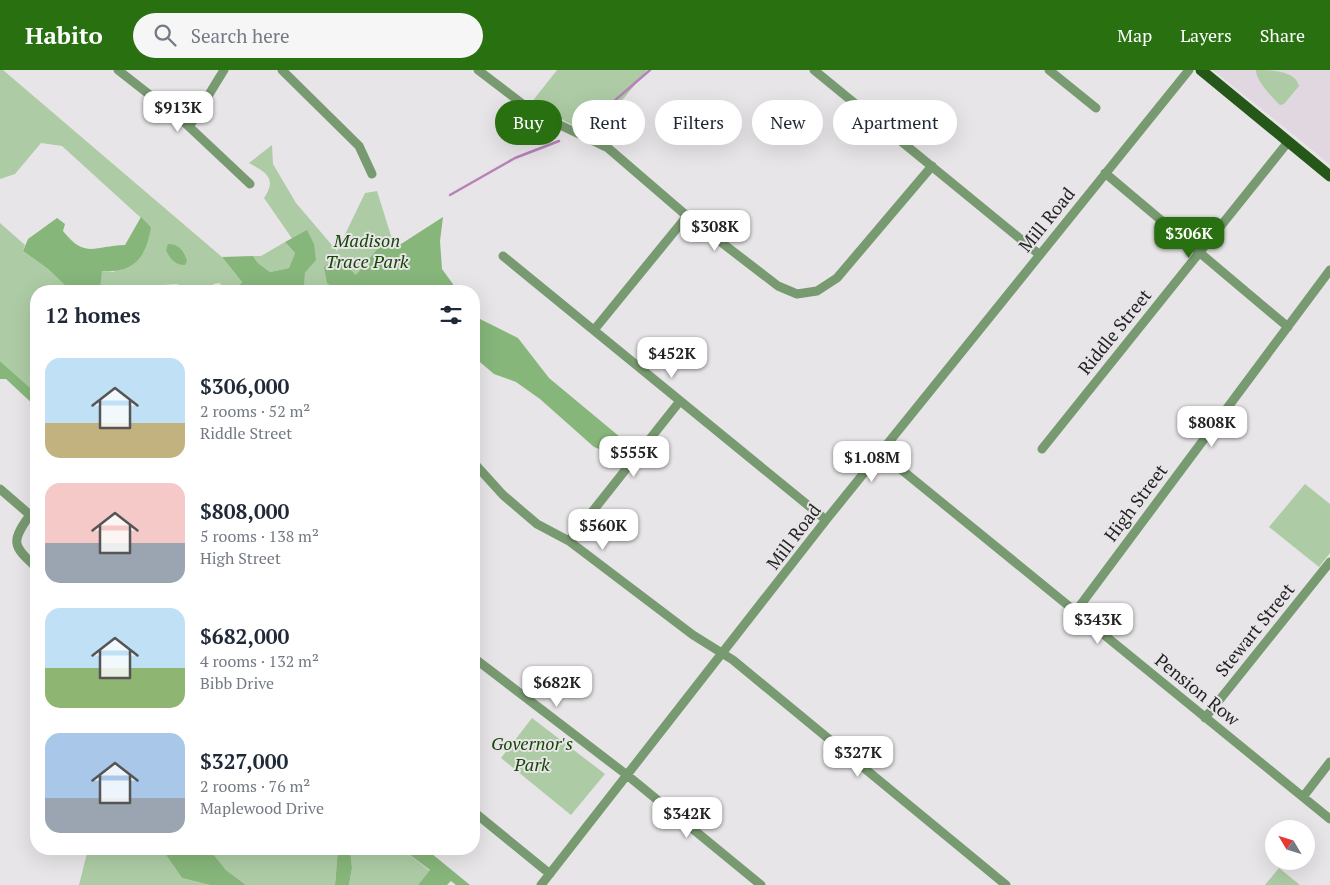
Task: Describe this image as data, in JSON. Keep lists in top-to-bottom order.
{
  "streets": {
    "street": [
      "Mill Road",
      "Riddle Street",
      "High Street",
      "Stewart Street",
      "Pension Row"
    ]
  },
  "crossings": [
    ["Mill Road", "Pension Row"],
    ["High Street", "Pension Row"],
    ["Stewart Street", "Pension Row"]
  ],
  "parks": ["Madison Trace Park", "Governor's Park"],
  "north": "top left",
  "page": {
    "header": "Habito",
    "search": "Search here",
    "nav": ["Map", "Layers", "Share"],
    "price": [
      "$913K",
      "$308K",
      "$306K",
      "$452K",
      "$808K",
      "$555K",
      "$1.08M",
      "$560K",
      "$343K",
      "$682K",
      "$327K",
      "$342K"
    ],
    "chip": [
      "Buy",
      "Rent",
      "Filters",
      "New",
      "Apartment"
    ],
    "heading": "12 homes",
    "list": [
      {
        "name": "$306,000",
        "note": "2 rooms · 52 m² · Riddle Street"
      },
      {
        "name": "$808,000",
        "note": "5 rooms · 138 m² · High Street"
      },
      {
        "name": "$682,000",
        "note": "4 rooms · 132 m² · Bibb Drive"
      },
      {
        "name": "$327,000",
        "note": "2 rooms · 76 m² · Maplewood Drive"
      }
    ]
  }
}
